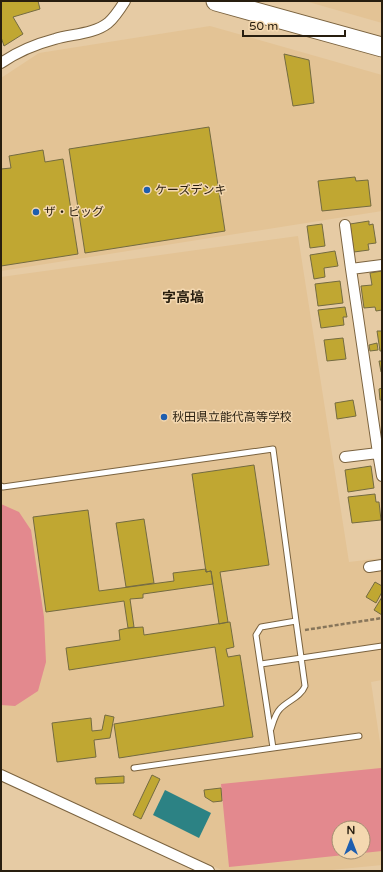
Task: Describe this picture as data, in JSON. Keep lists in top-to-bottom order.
{
  "districts": ["字高塙"],
  "places": ["ケーズデンキ", "ザ・ビッグ", "秋田県立能代高等学校"],
  "scale_bar": "50 m",
  "north": "top"
}
